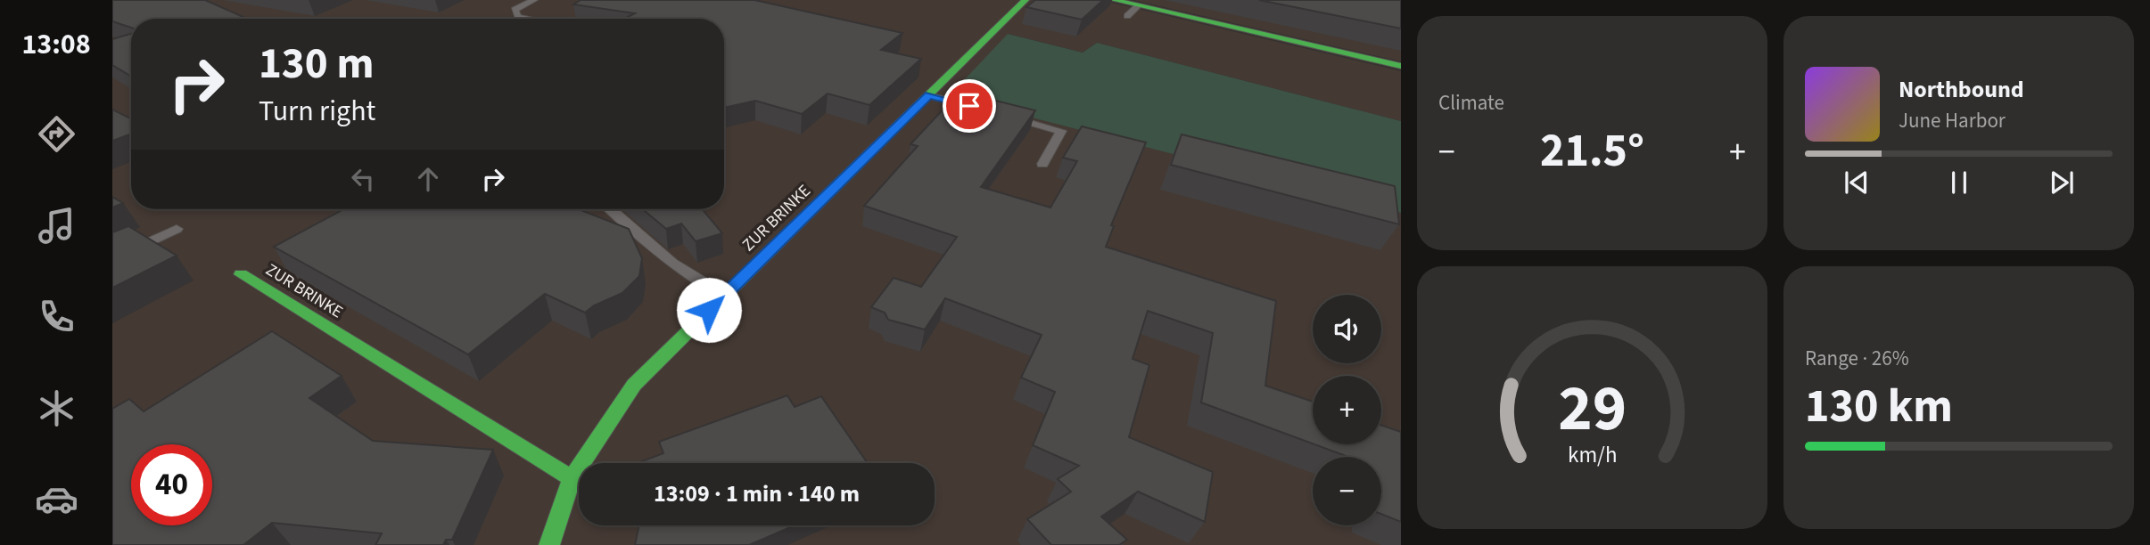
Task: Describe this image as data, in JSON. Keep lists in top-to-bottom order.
{
  "streets": {
    "street": ["ZUR BRINKE"]
  },
  "page": {
    "tabs": "13:08",
    "tile": [
      "Climate",
      ["Range · 26%", "130 km"]
    ],
    "turn": ["130 m", "Turn right"],
    "song": ["Northbound", "June Harbor"],
    "heat": ["−", "21.5°", "+"],
    "map_buttons": ["+", "−"],
    "limit": "40",
    "trip": "13:09 · 1 min · 140 m",
    "gauge": ["29", "km/h"]
  }
}
